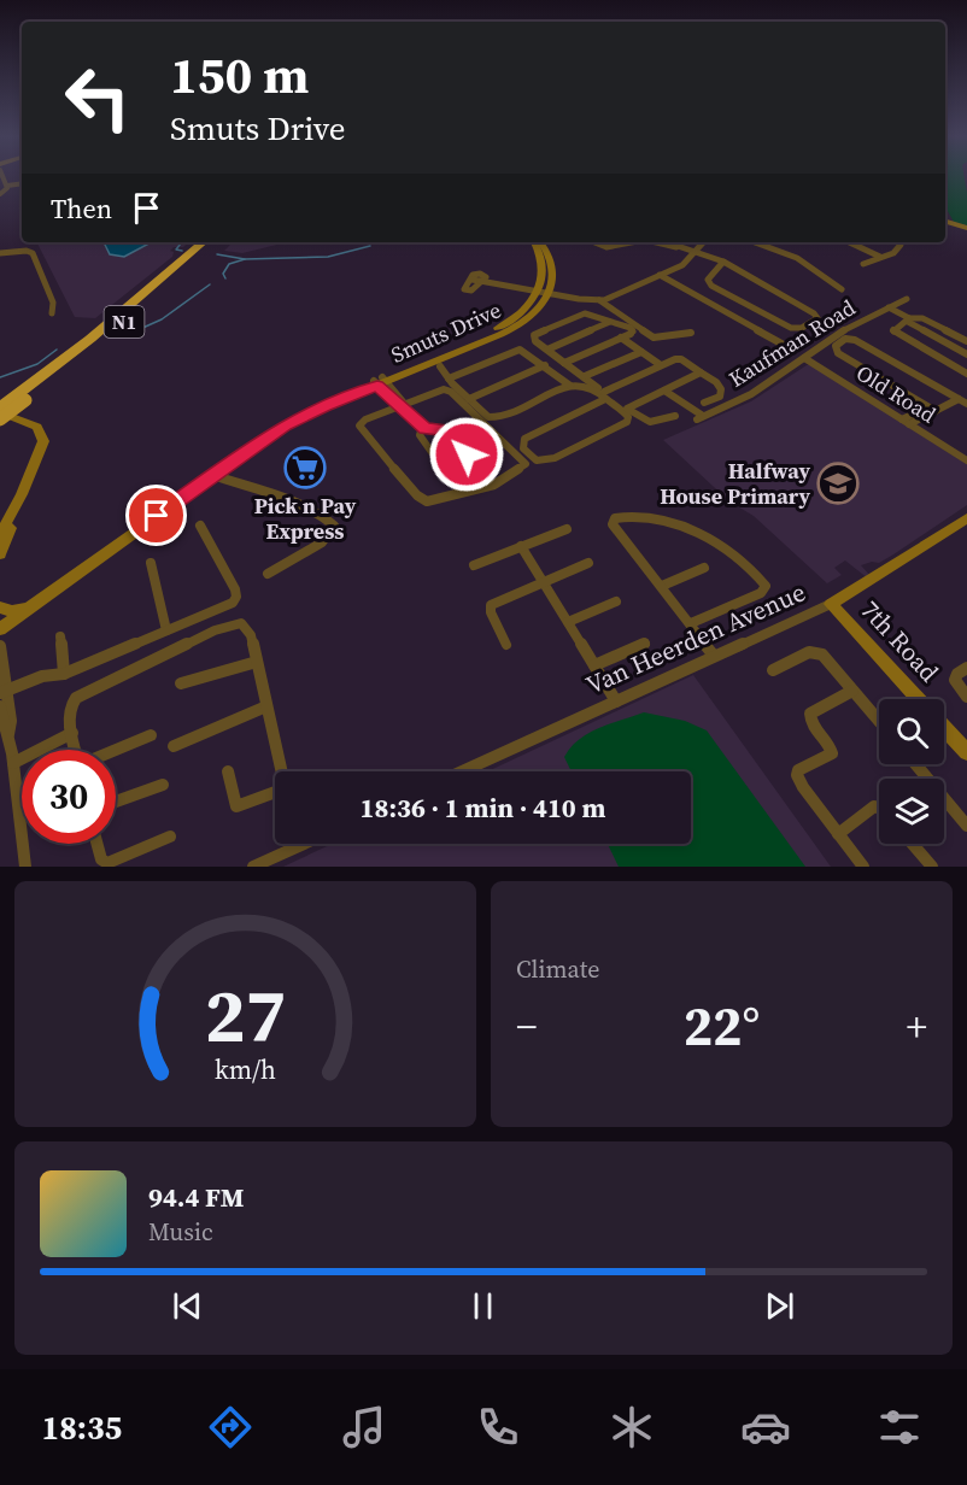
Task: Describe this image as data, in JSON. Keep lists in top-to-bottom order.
{
  "streets": {
    "highway": ["N1"],
    "main road": ["Smuts Drive", "Van Heerden Avenue", "7th Road"],
    "street": ["Kaufman Road", "Old Road"]
  },
  "crossings": [
    ["Kaufman Road", "Old Road"],
    ["Van Heerden Avenue", "7th Road"]
  ],
  "places": {
    "supermarket": ["Pick n Pay Express"],
    "school or university": ["Halfway House Primary"]
  },
  "page": {
    "turn": ["150 m", "Smuts Drive"],
    "then": "Then",
    "limit": "30",
    "trip": "18:36 · 1 min · 410 m",
    "tile": "Climate",
    "heat": ["−", "22°", "+"],
    "song": ["94.4 FM", "Music"],
    "tabs": "18:35",
    "gauge": ["27", "km/h"]
  }
}
